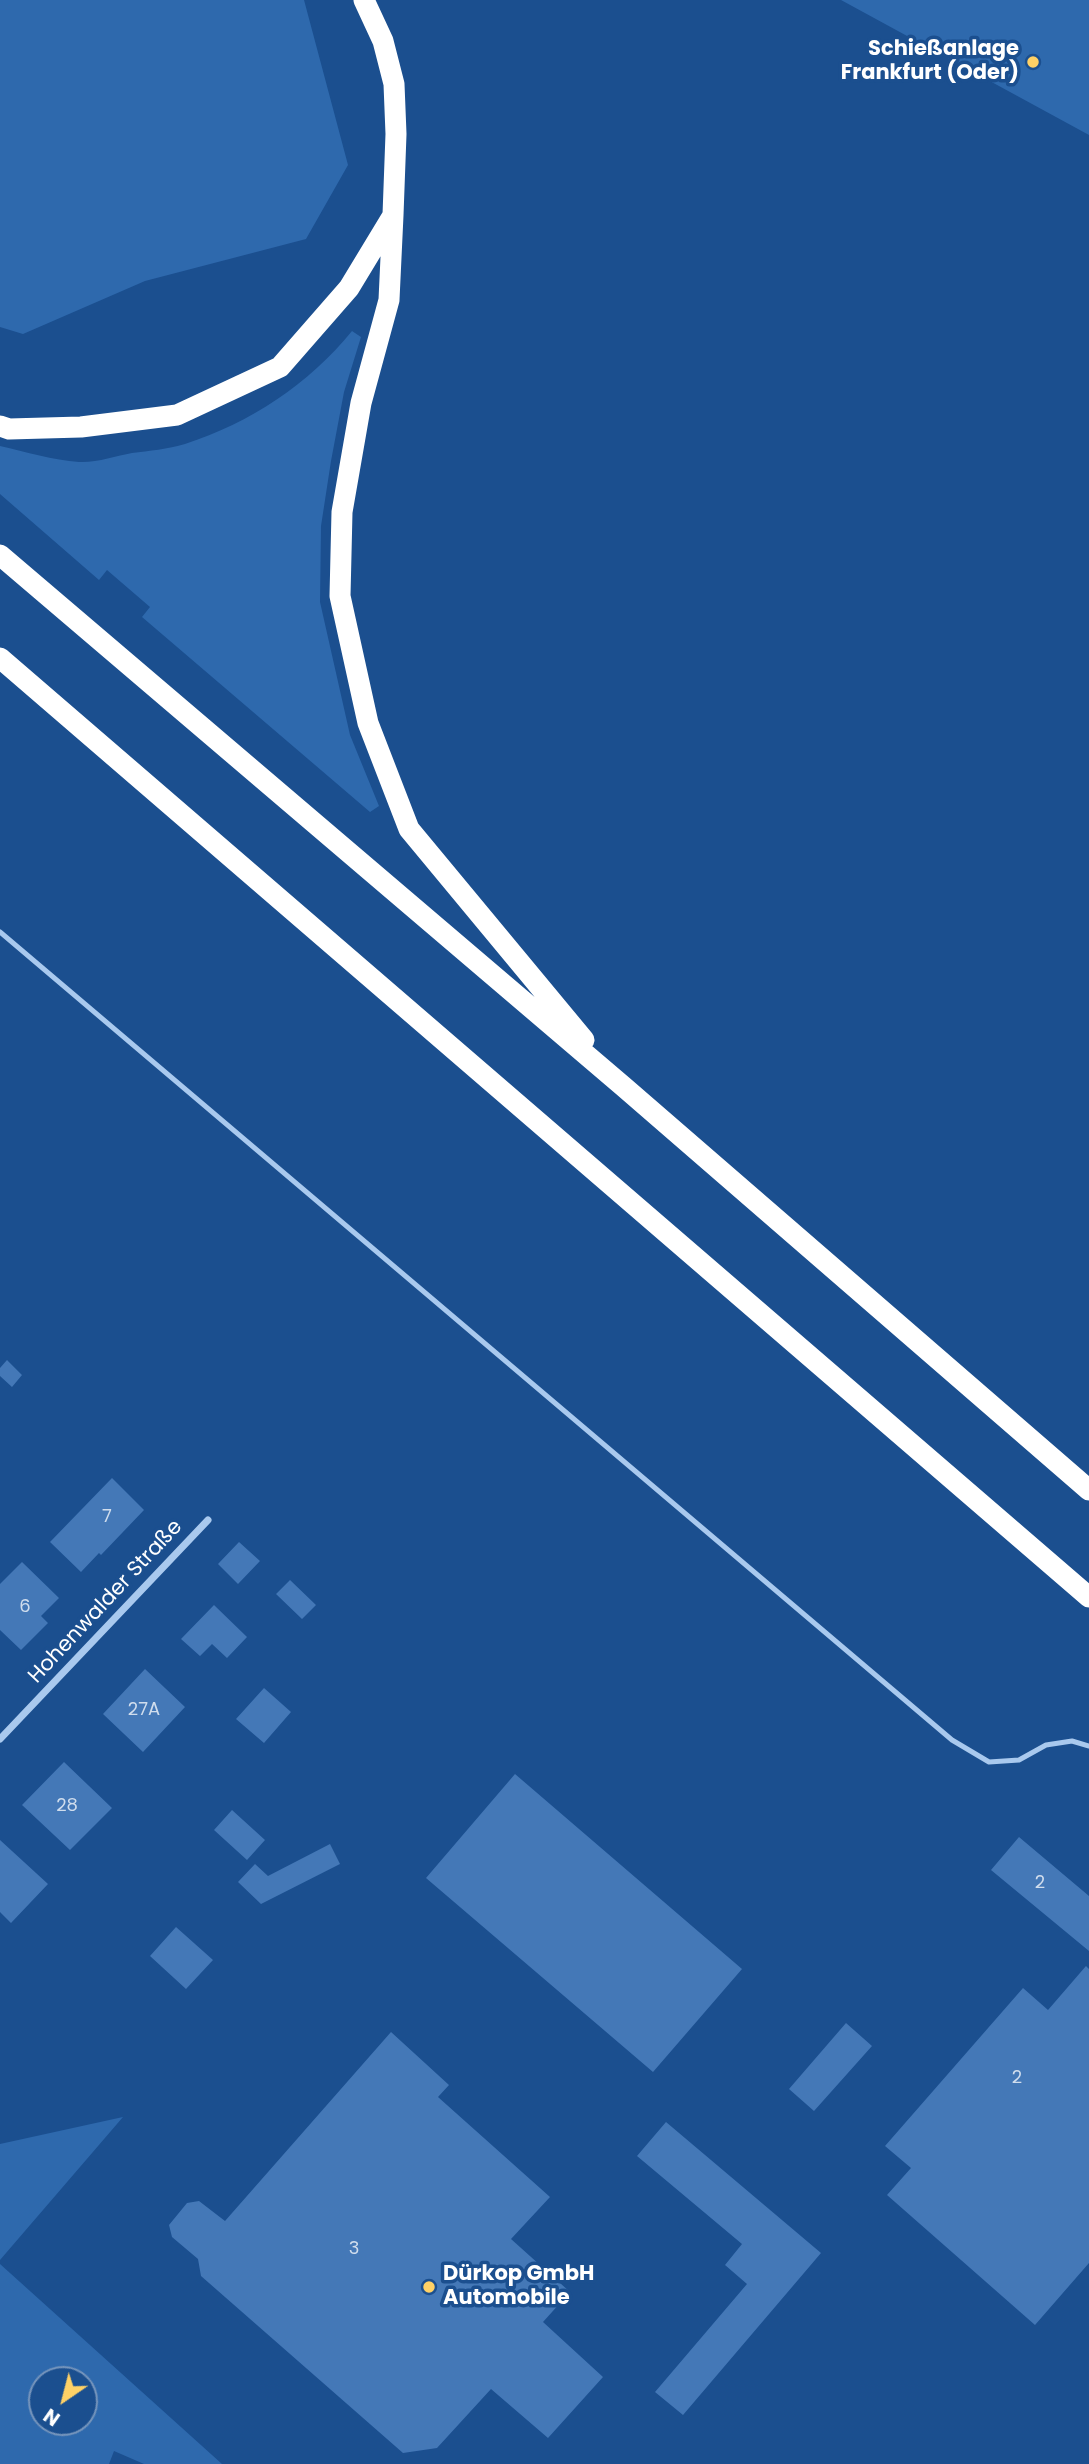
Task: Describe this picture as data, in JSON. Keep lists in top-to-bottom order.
{
  "streets": {
    "street": ["Hohenwalder Straße"]
  },
  "places": ["Schießanlage Frankfurt (Oder)", "Dürkop GmbH Automobile"],
  "house_numbers": [
    "7",
    "6",
    "27A",
    "28",
    "2",
    "2",
    "3"
  ],
  "north": "bottom left"
}
